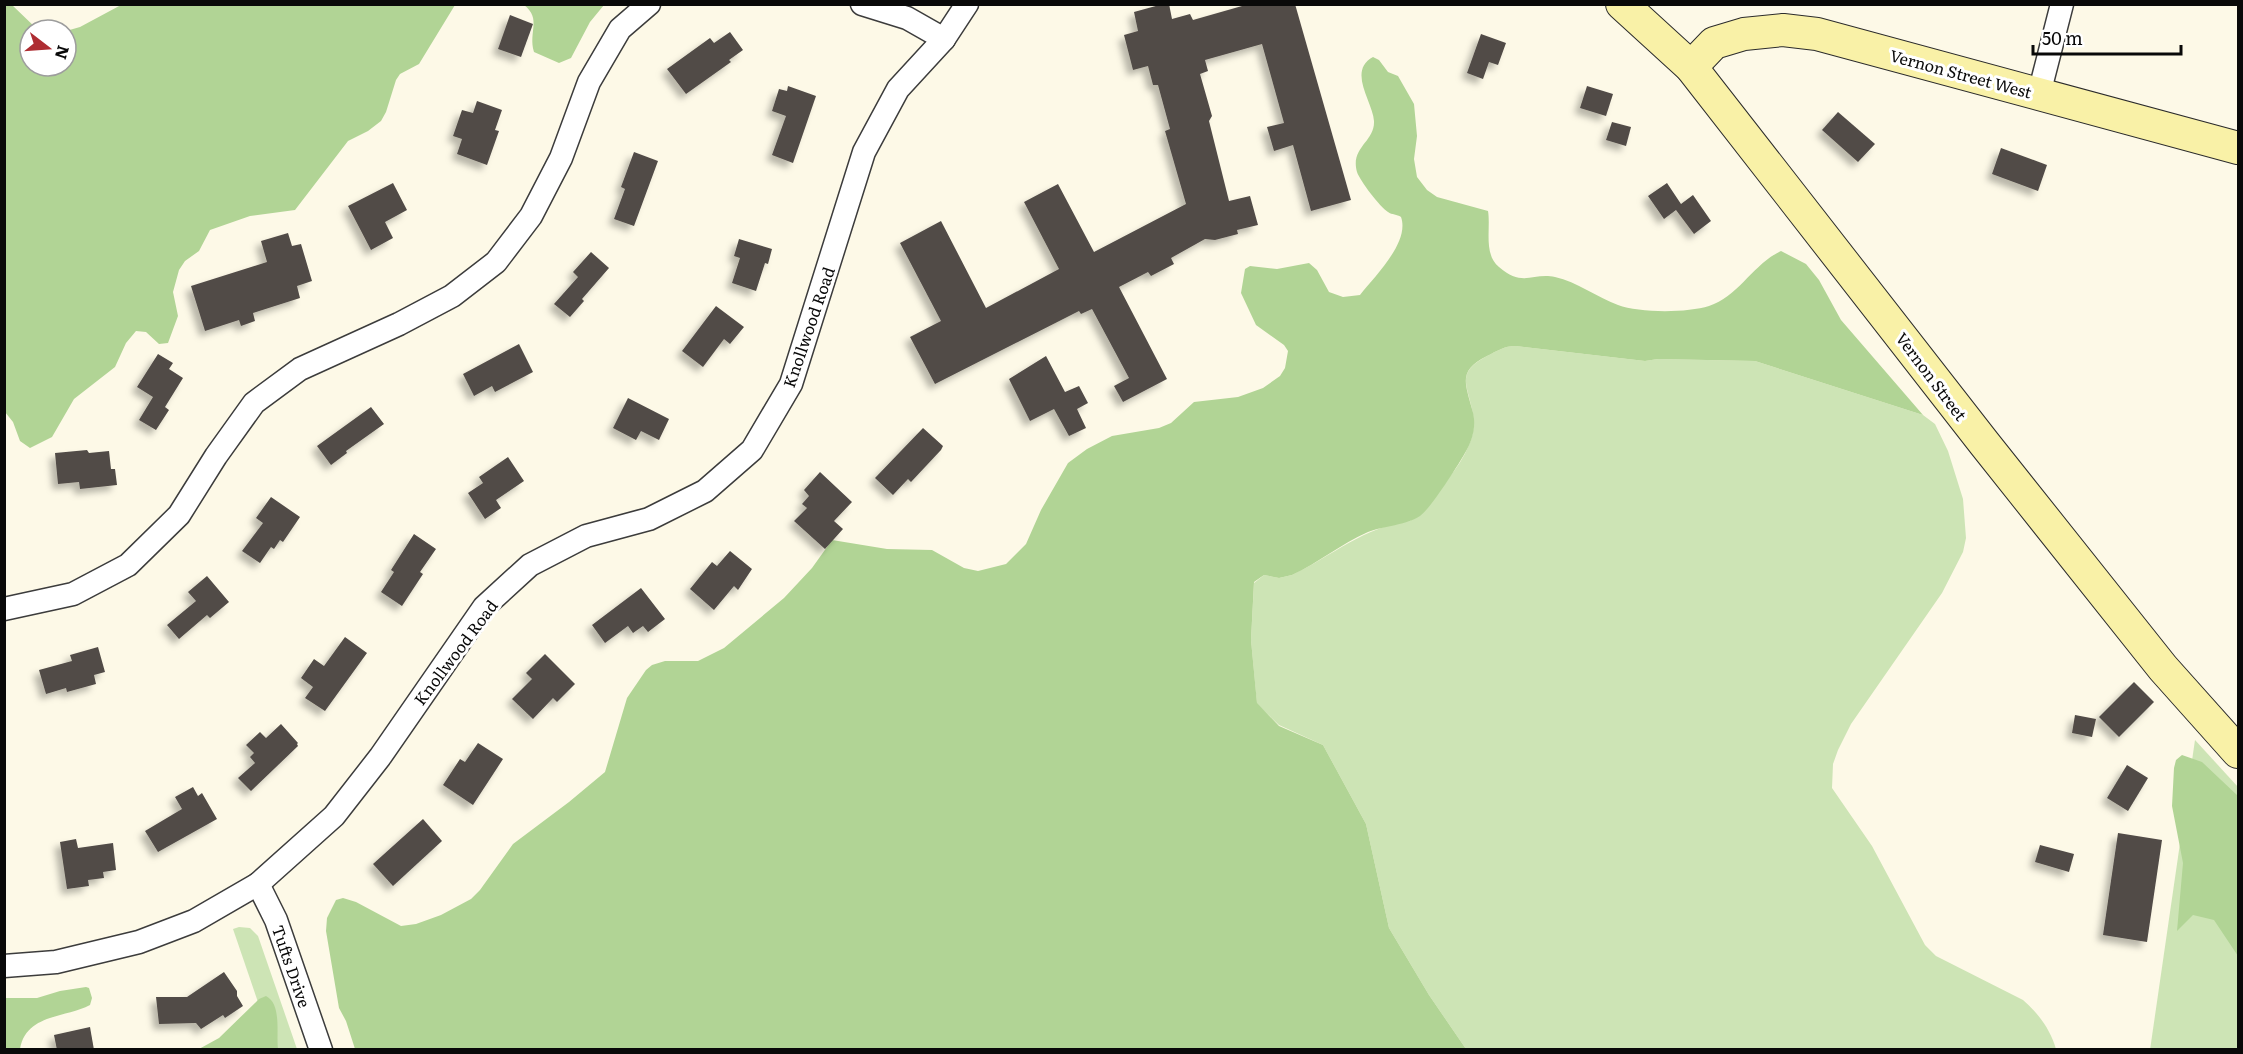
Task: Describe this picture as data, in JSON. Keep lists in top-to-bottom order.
{
  "streets": {
    "street": [
      "Vernon Street West",
      "Knollwood Road",
      "Vernon Street",
      "Tufts Drive"
    ]
  },
  "crossings": [
    ["Vernon Street West", "Vernon Street"],
    ["Knollwood Road", "Tufts Drive"]
  ],
  "scale_bar": "50 m",
  "north": "right"
}
